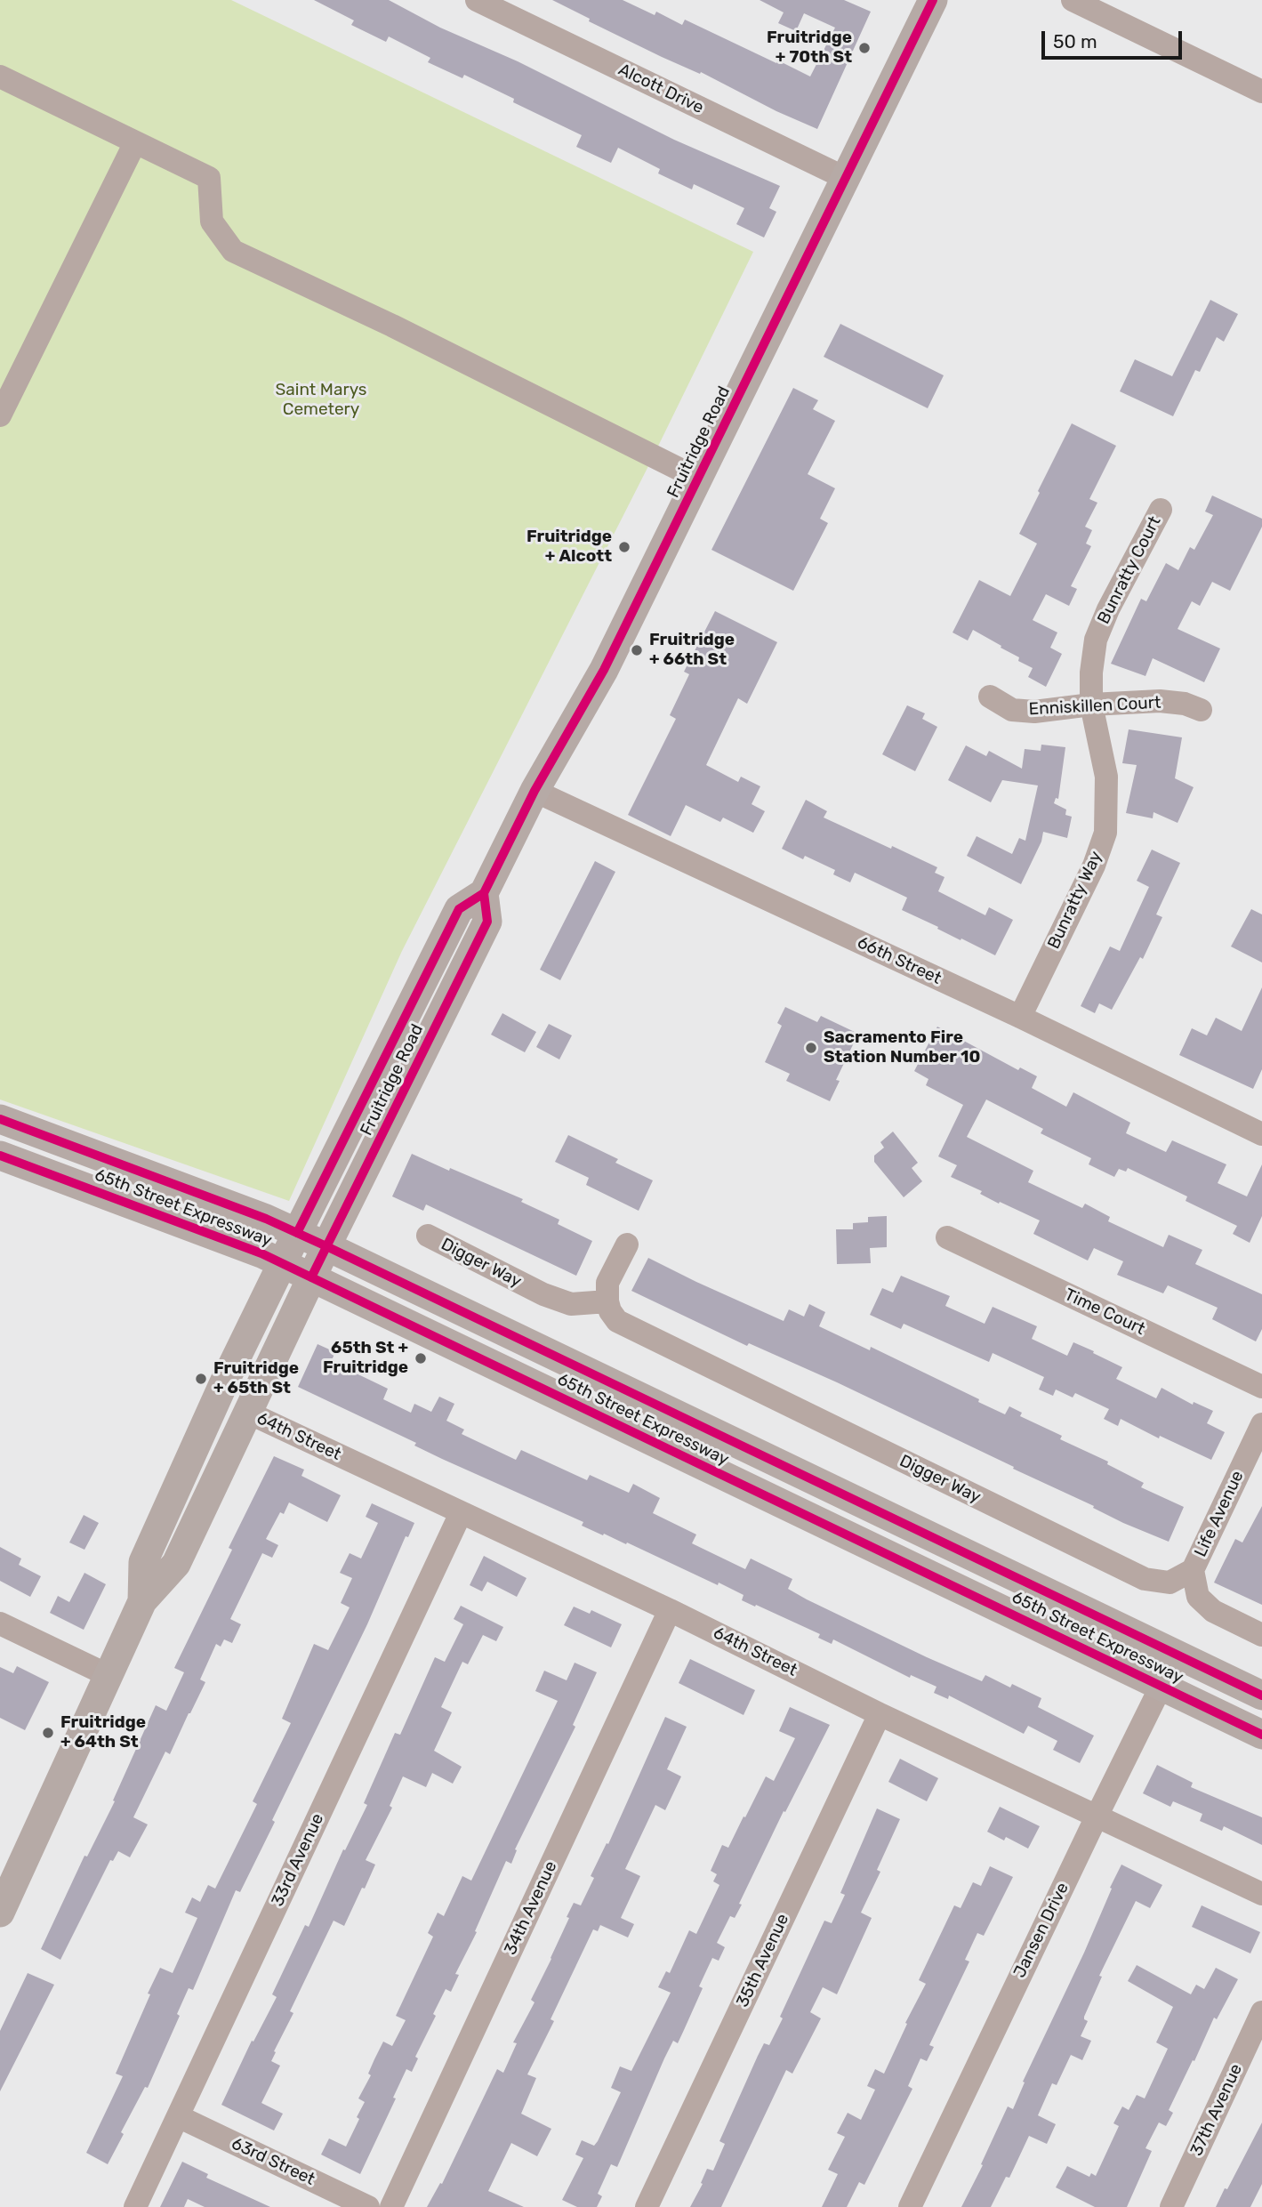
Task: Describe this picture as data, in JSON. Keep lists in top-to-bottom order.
{
  "streets": {
    "main road": ["Fruitridge Road", "65th Street Expressway"],
    "street": [
      "Alcott Drive",
      "Bunratty Court",
      "Enniskillen Court",
      "Bunratty Way",
      "66th Street",
      "Digger Way",
      "Time Court",
      "64th Street",
      "Life Avenue",
      "33rd Avenue",
      "34th Avenue",
      "Jansen Drive",
      "35th Avenue",
      "37th Avenue",
      "63rd Street"
    ]
  },
  "crossings": [
    ["Alcott Drive", "Fruitridge Road"],
    ["Fruitridge Road", "66th Street"],
    ["Fruitridge Road", "65th Street Expressway"],
    ["Fruitridge Road", "64th Street"],
    ["Bunratty Court", "Enniskillen Court"],
    ["Bunratty Court", "Bunratty Way"],
    ["Enniskillen Court", "Bunratty Way"],
    ["Bunratty Way", "66th Street"],
    ["65th Street Expressway", "Jansen Drive"],
    ["Digger Way", "Life Avenue"],
    ["64th Street", "33rd Avenue"],
    ["64th Street", "34th Avenue"],
    ["64th Street", "Jansen Drive"],
    ["64th Street", "35th Avenue"],
    ["33rd Avenue", "63rd Street"]
  ],
  "parks": ["Saint Marys Cemetery"],
  "places": [
    "Fruitridge + 70th St",
    "Fruitridge + Alcott",
    "Fruitridge + 66th St",
    "Sacramento Fire Station Number 10",
    "65th St + Fruitridge",
    "Fruitridge + 65th St",
    "Fruitridge + 64th St"
  ],
  "scale_bar": "50 m"
}
